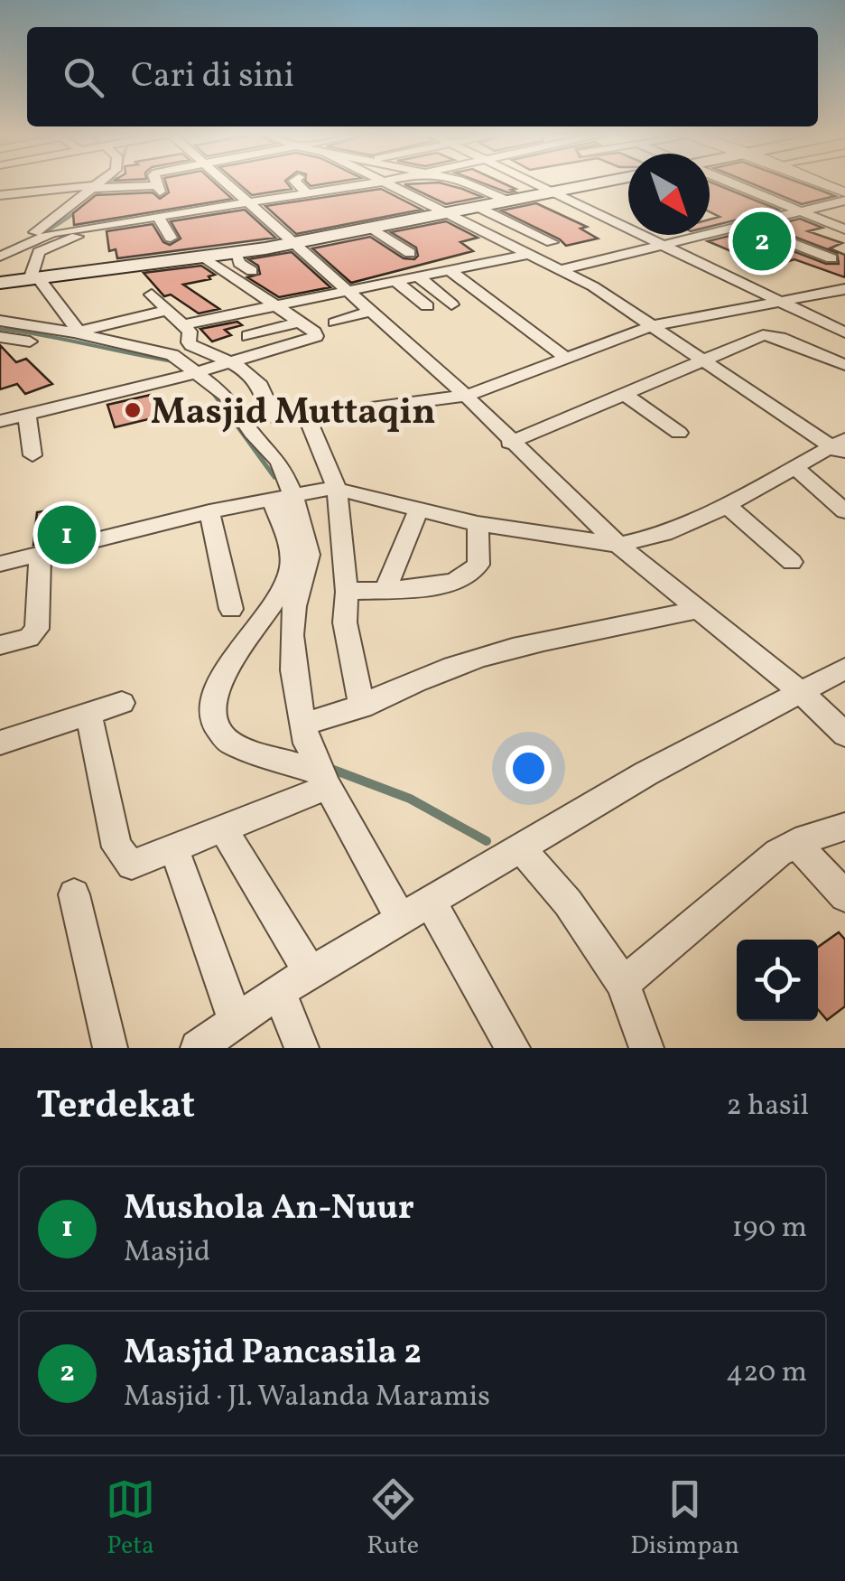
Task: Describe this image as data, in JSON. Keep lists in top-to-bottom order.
{
  "places": ["Masjid Muttaqin"],
  "north": "bottom right",
  "page": {
    "search": "Cari di sini",
    "pins": ["2", "1"],
    "heading": ["Terdekat", "2 hasil"],
    "list": [
      {
        "mark": "1",
        "name": "Mushola An-Nuur",
        "note": "Masjid",
        "value": "190 m"
      },
      {
        "mark": "2",
        "name": "Masjid Pancasila 2",
        "note": "Masjid · Jl. Walanda Maramis",
        "value": "420 m"
      }
    ],
    "nav": ["Peta", "Rute", "Disimpan"]
  }
}
